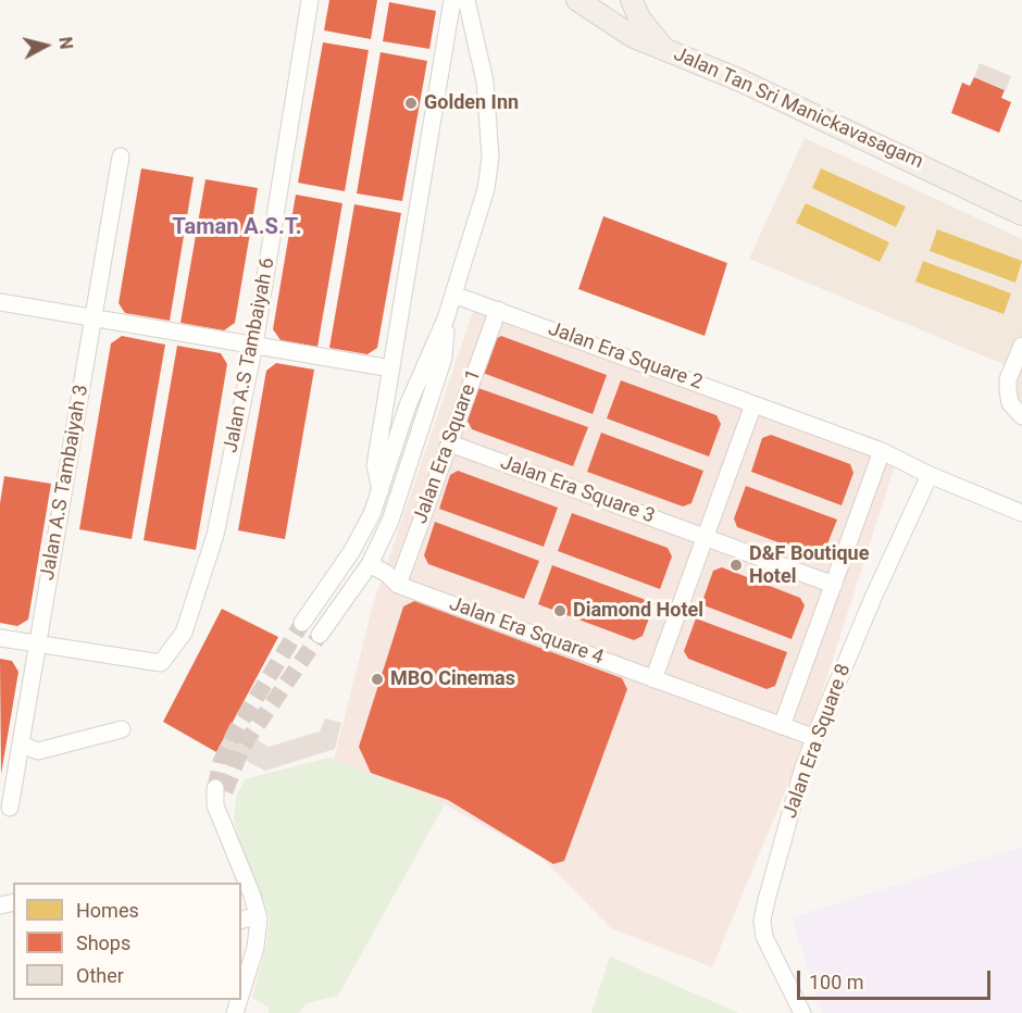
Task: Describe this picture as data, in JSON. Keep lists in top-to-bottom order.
{
  "streets": {
    "main road": ["Jalan Tan Sri Manickavasagam"],
    "street": [
      "Jalan A.S Tambaiyah 6",
      "Jalan Era Square 2",
      "Jalan Era Square 1",
      "Jalan A.S Tambaiyah 3",
      "Jalan Era Square 3",
      "Jalan Era Square 4",
      "Jalan Era Square 8"
    ]
  },
  "crossings": [
    ["Jalan A.S Tambaiyah 6", "Jalan A.S Tambaiyah 3"],
    ["Jalan Era Square 2", "Jalan Era Square 1"],
    ["Jalan Era Square 2", "Jalan Era Square 8"],
    ["Jalan Era Square 1", "Jalan Era Square 3"],
    ["Jalan Era Square 1", "Jalan Era Square 4"],
    ["Jalan Era Square 3", "Jalan Era Square 8"],
    ["Jalan Era Square 4", "Jalan Era Square 8"]
  ],
  "districts": ["Taman A.S.T."],
  "places": [
    "Golden Inn",
    "D&F Boutique Hotel",
    "Diamond Hotel",
    "MBO Cinemas"
  ],
  "legend": ["Homes", "Shops", "Other"],
  "scale_bar": "100 m",
  "north": "right"
}
